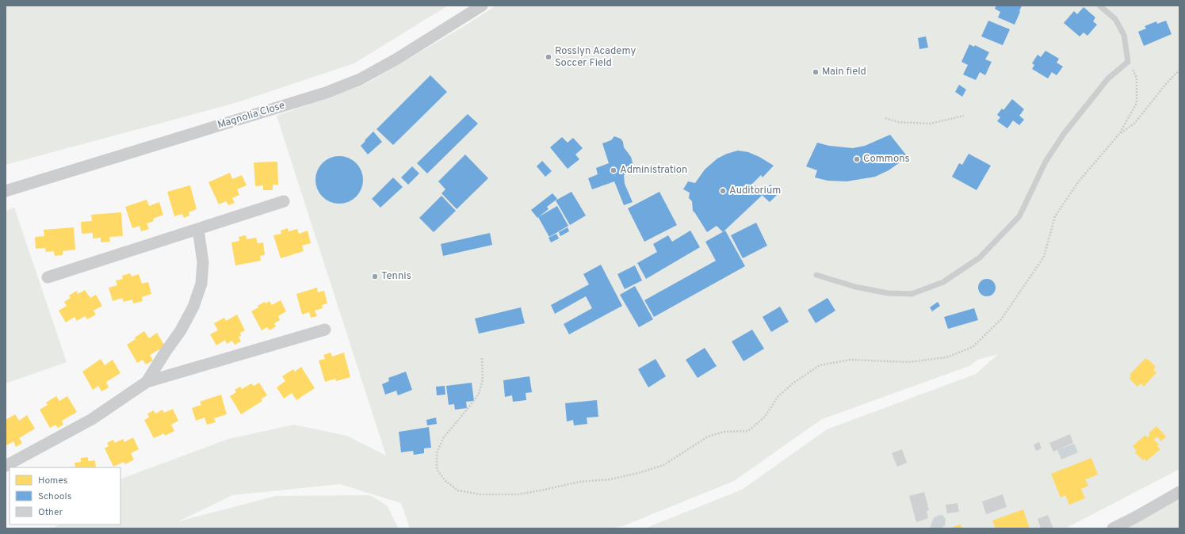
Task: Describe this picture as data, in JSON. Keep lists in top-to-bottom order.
{
  "streets": {
    "street": ["Magnolia Close"]
  },
  "places": [
    "Rosslyn Academy Soccer Field",
    "Main field",
    "Commons",
    "Administration",
    "Auditorium",
    "Tennis"
  ],
  "legend": ["Homes", "Schools", "Other"]
}
